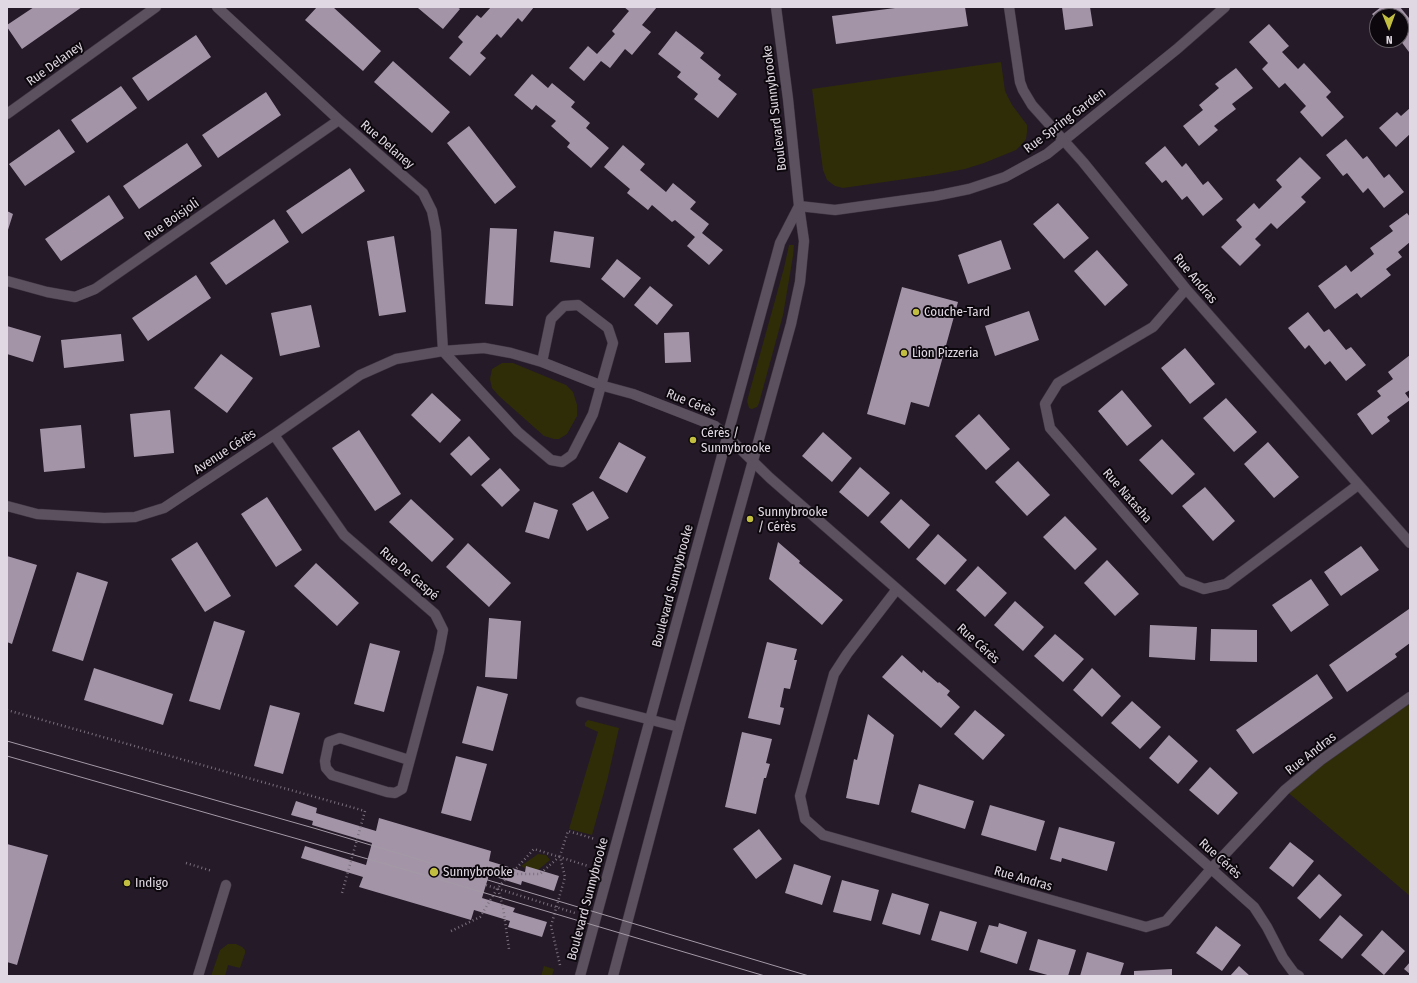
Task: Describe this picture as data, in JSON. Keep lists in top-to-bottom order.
{
  "streets": {
    "street": [
      "Rue Delaney",
      "Boulevard Sunnybrooke",
      "Rue Spring Garden",
      "Rue Boisjoli",
      "Rue Andras",
      "Rue Cérès",
      "Avenue Cérès",
      "Rue Natasha",
      "Rue De Gaspé"
    ]
  },
  "crossings": [
    ["Rue Delaney", "Rue Boisjoli"],
    ["Rue Delaney", "Rue Cérès"],
    ["Rue Delaney", "Avenue Cérès"],
    ["Boulevard Sunnybrooke", "Rue Spring Garden"],
    ["Boulevard Sunnybrooke", "Rue Cérès"],
    ["Rue Spring Garden", "Rue Andras"],
    ["Rue Andras", "Rue Cérès"],
    ["Rue Andras", "Rue Natasha"],
    ["Rue Cérès", "Avenue Cérès"],
    ["Avenue Cérès", "Rue De Gaspé"]
  ],
  "places": [
    "Couche-Tard",
    "Lion Pizzeria",
    "Cérès / Sunnybrooke",
    "Sunnybrooke / Cérès",
    "Sunnybrooke",
    "Indigo"
  ],
  "north": "bottom"
}
